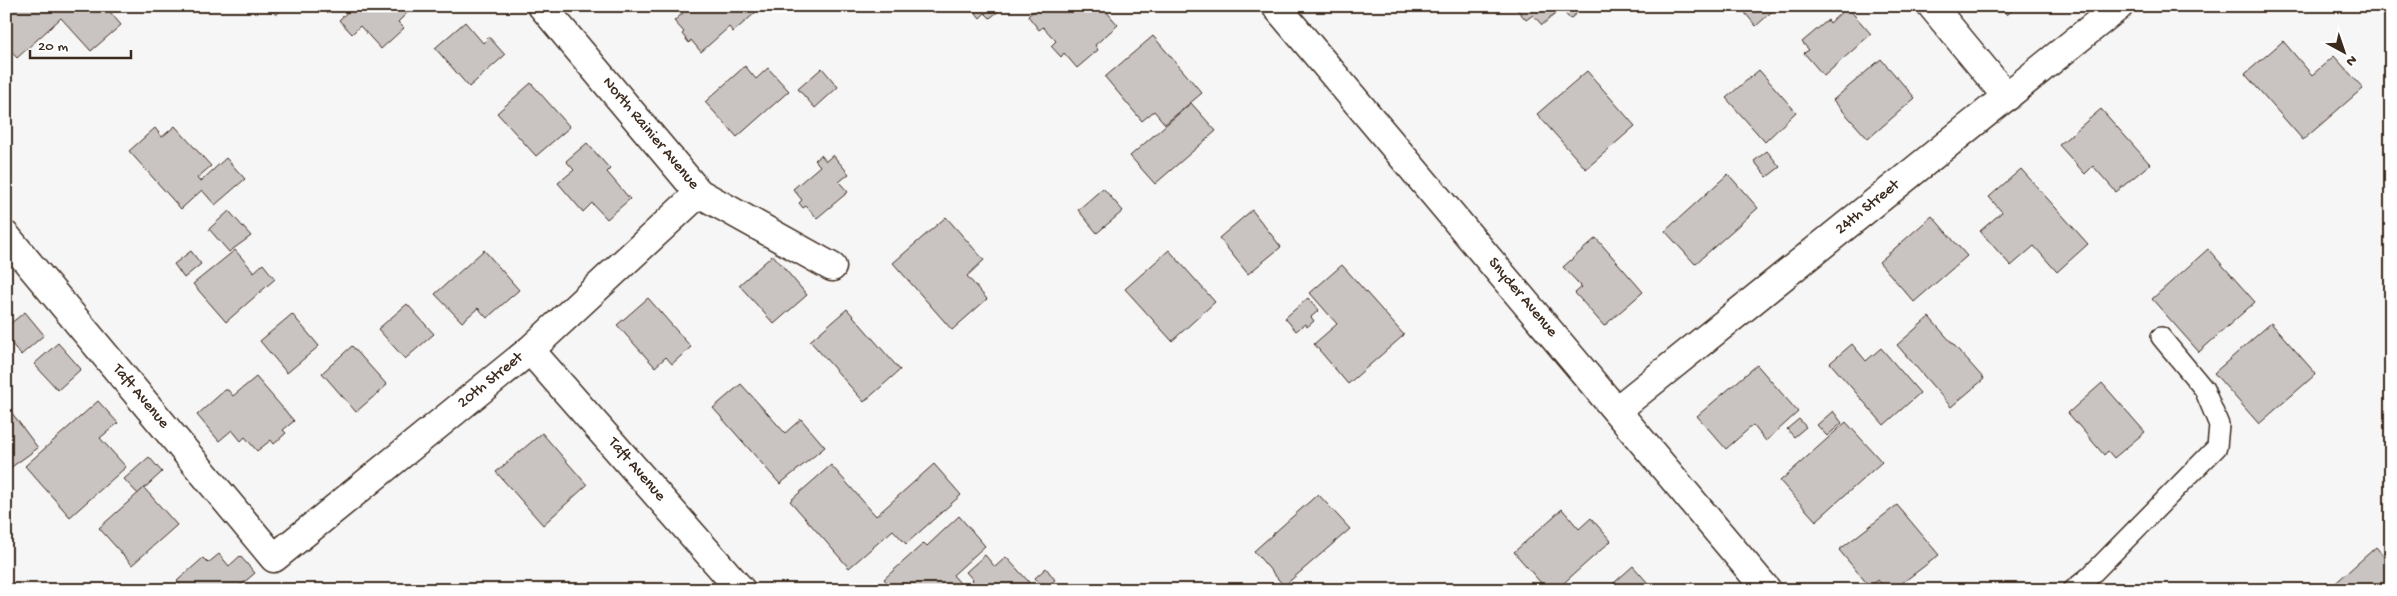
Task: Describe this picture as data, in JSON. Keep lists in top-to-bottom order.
{
  "streets": {
    "street": [
      "North Rainier Avenue",
      "24th Street",
      "Snyder Avenue",
      "20th Street",
      "Taft Avenue"
    ]
  },
  "crossings": [
    ["North Rainier Avenue", "20th Street"],
    ["24th Street", "Snyder Avenue"],
    ["20th Street", "Taft Avenue"]
  ],
  "scale_bar": "20 m",
  "north": "bottom right"
}
